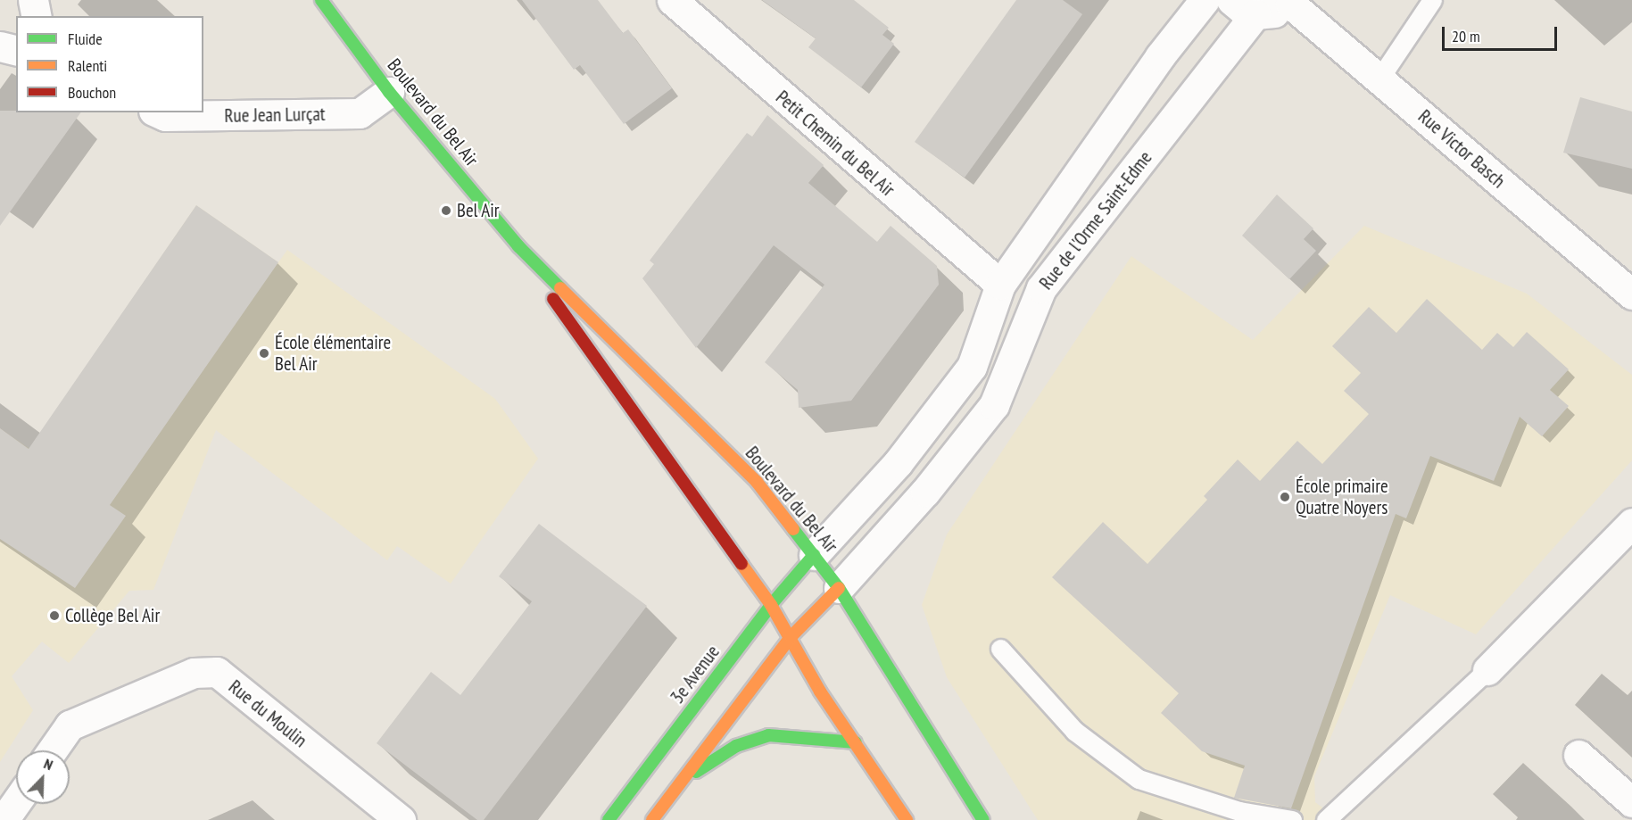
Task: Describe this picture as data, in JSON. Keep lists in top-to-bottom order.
{
  "streets": {
    "main road": ["Boulevard du Bel Air", "3e Avenue"],
    "street": [
      "Rue Jean Lurçat",
      "Petit Chemin du Bel Air",
      "Rue Victor Basch",
      "Rue de l'Orme Saint-Edme",
      "Rue du Moulin"
    ]
  },
  "crossings": [
    ["Boulevard du Bel Air", "Rue Jean Lurçat"],
    ["Boulevard du Bel Air", "Rue de l'Orme Saint-Edme"],
    ["Boulevard du Bel Air", "3e Avenue"],
    ["Petit Chemin du Bel Air", "Rue de l'Orme Saint-Edme"],
    ["Rue de l'Orme Saint-Edme", "3e Avenue"]
  ],
  "places": [
    "Bel Air",
    "École élémentaire Bel Air",
    "École primaire Quatre Noyers",
    "Collège Bel Air"
  ],
  "legend": ["Fluide", "Ralenti", "Bouchon"],
  "scale_bar": "20 m",
  "north": "top right"
}
